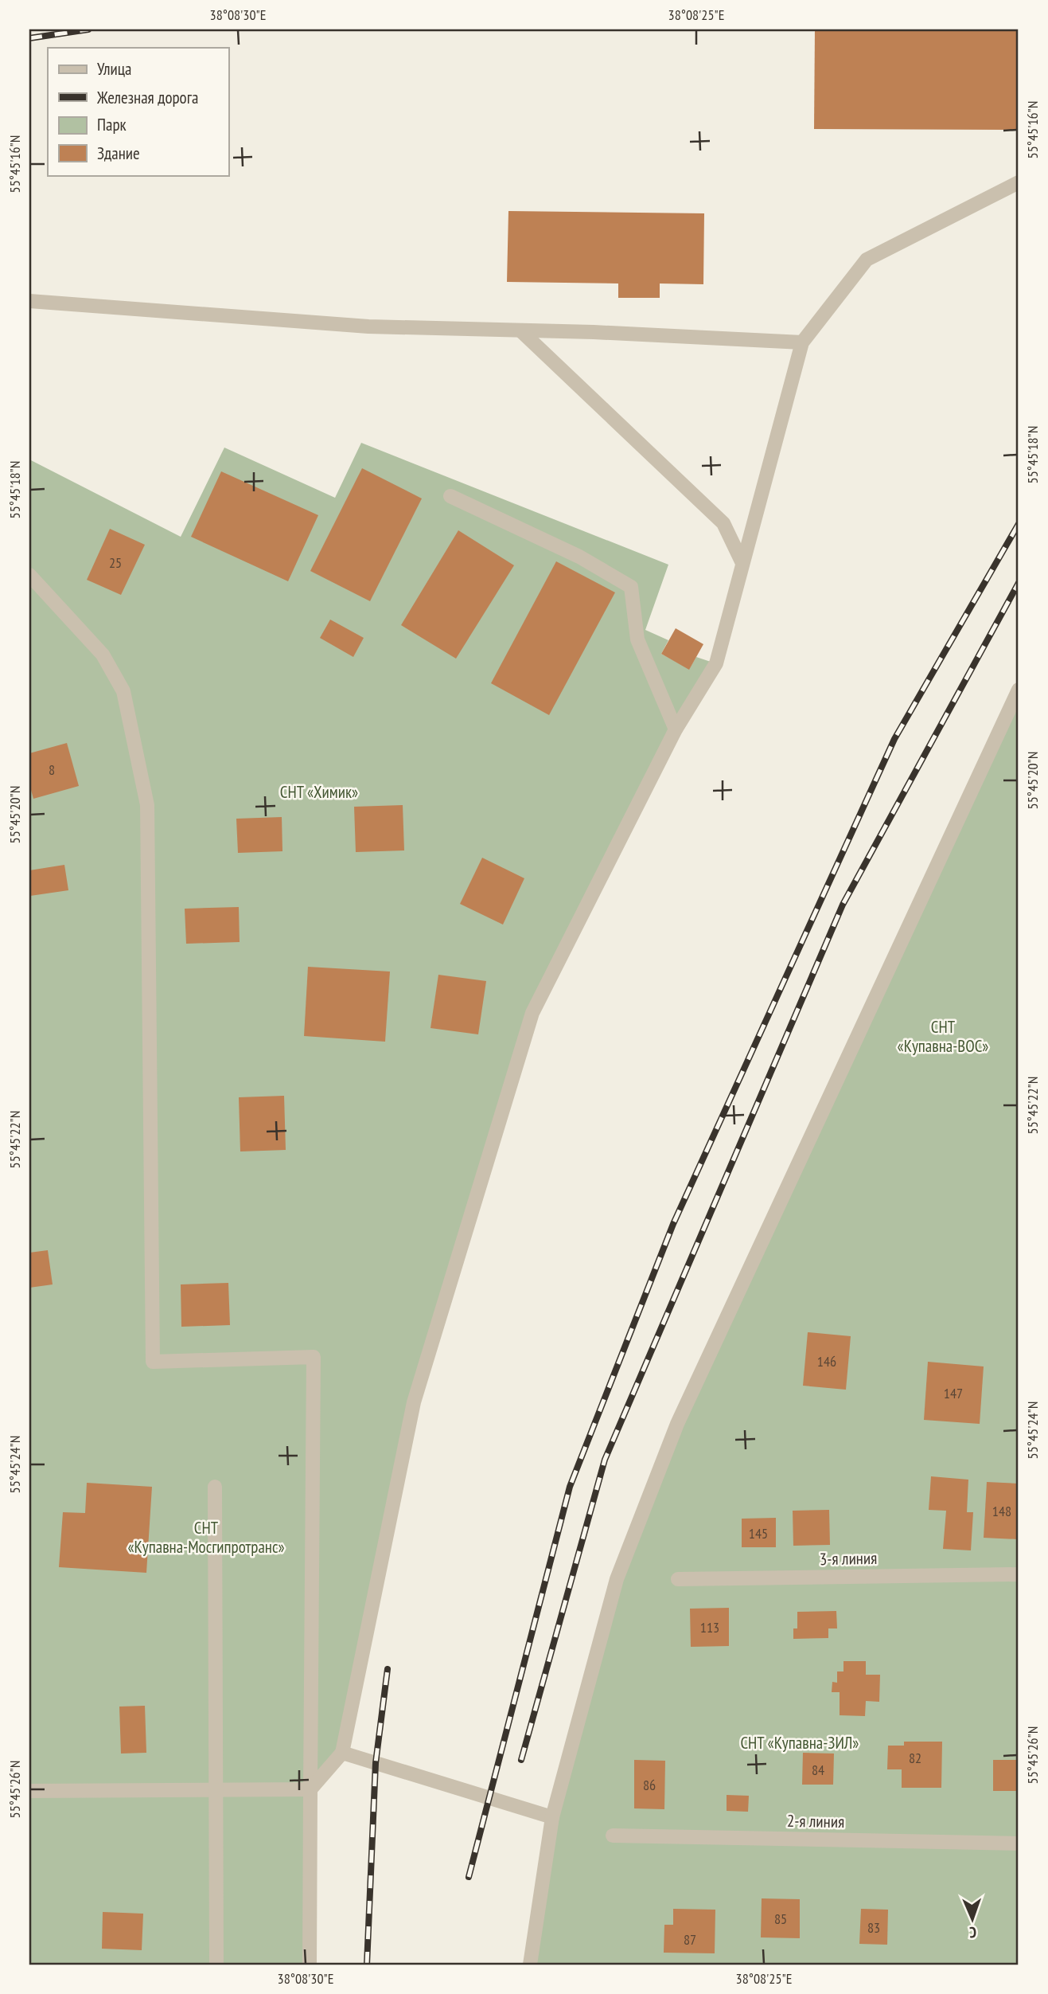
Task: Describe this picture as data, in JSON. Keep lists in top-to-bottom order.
{
  "streets": {
    "street": ["3-я линия", "2-я линия"]
  },
  "parks": [
    "СНТ «Химик»",
    "СНТ «Купавна-ВОС»",
    "СНТ «Купавна-Мосгипротранс»",
    "СНТ «Купавна-ЗИЛ»"
  ],
  "house_numbers": [
    "25",
    "8",
    "146",
    "147",
    "148",
    "145",
    "113",
    "82",
    "84",
    "86",
    "85",
    "83",
    "87"
  ],
  "legend": [
    "Улица",
    "Железная дорога",
    "Парк",
    "Здание"
  ],
  "north": "bottom",
  "coordinates": [
    "38°08'30\"E",
    "38°08'25\"E",
    "55°45'16\"N",
    "55°45'18\"N",
    "55°45'20\"N",
    "55°45'22\"N",
    "55°45'24\"N",
    "55°45'26\"N"
  ]
}
